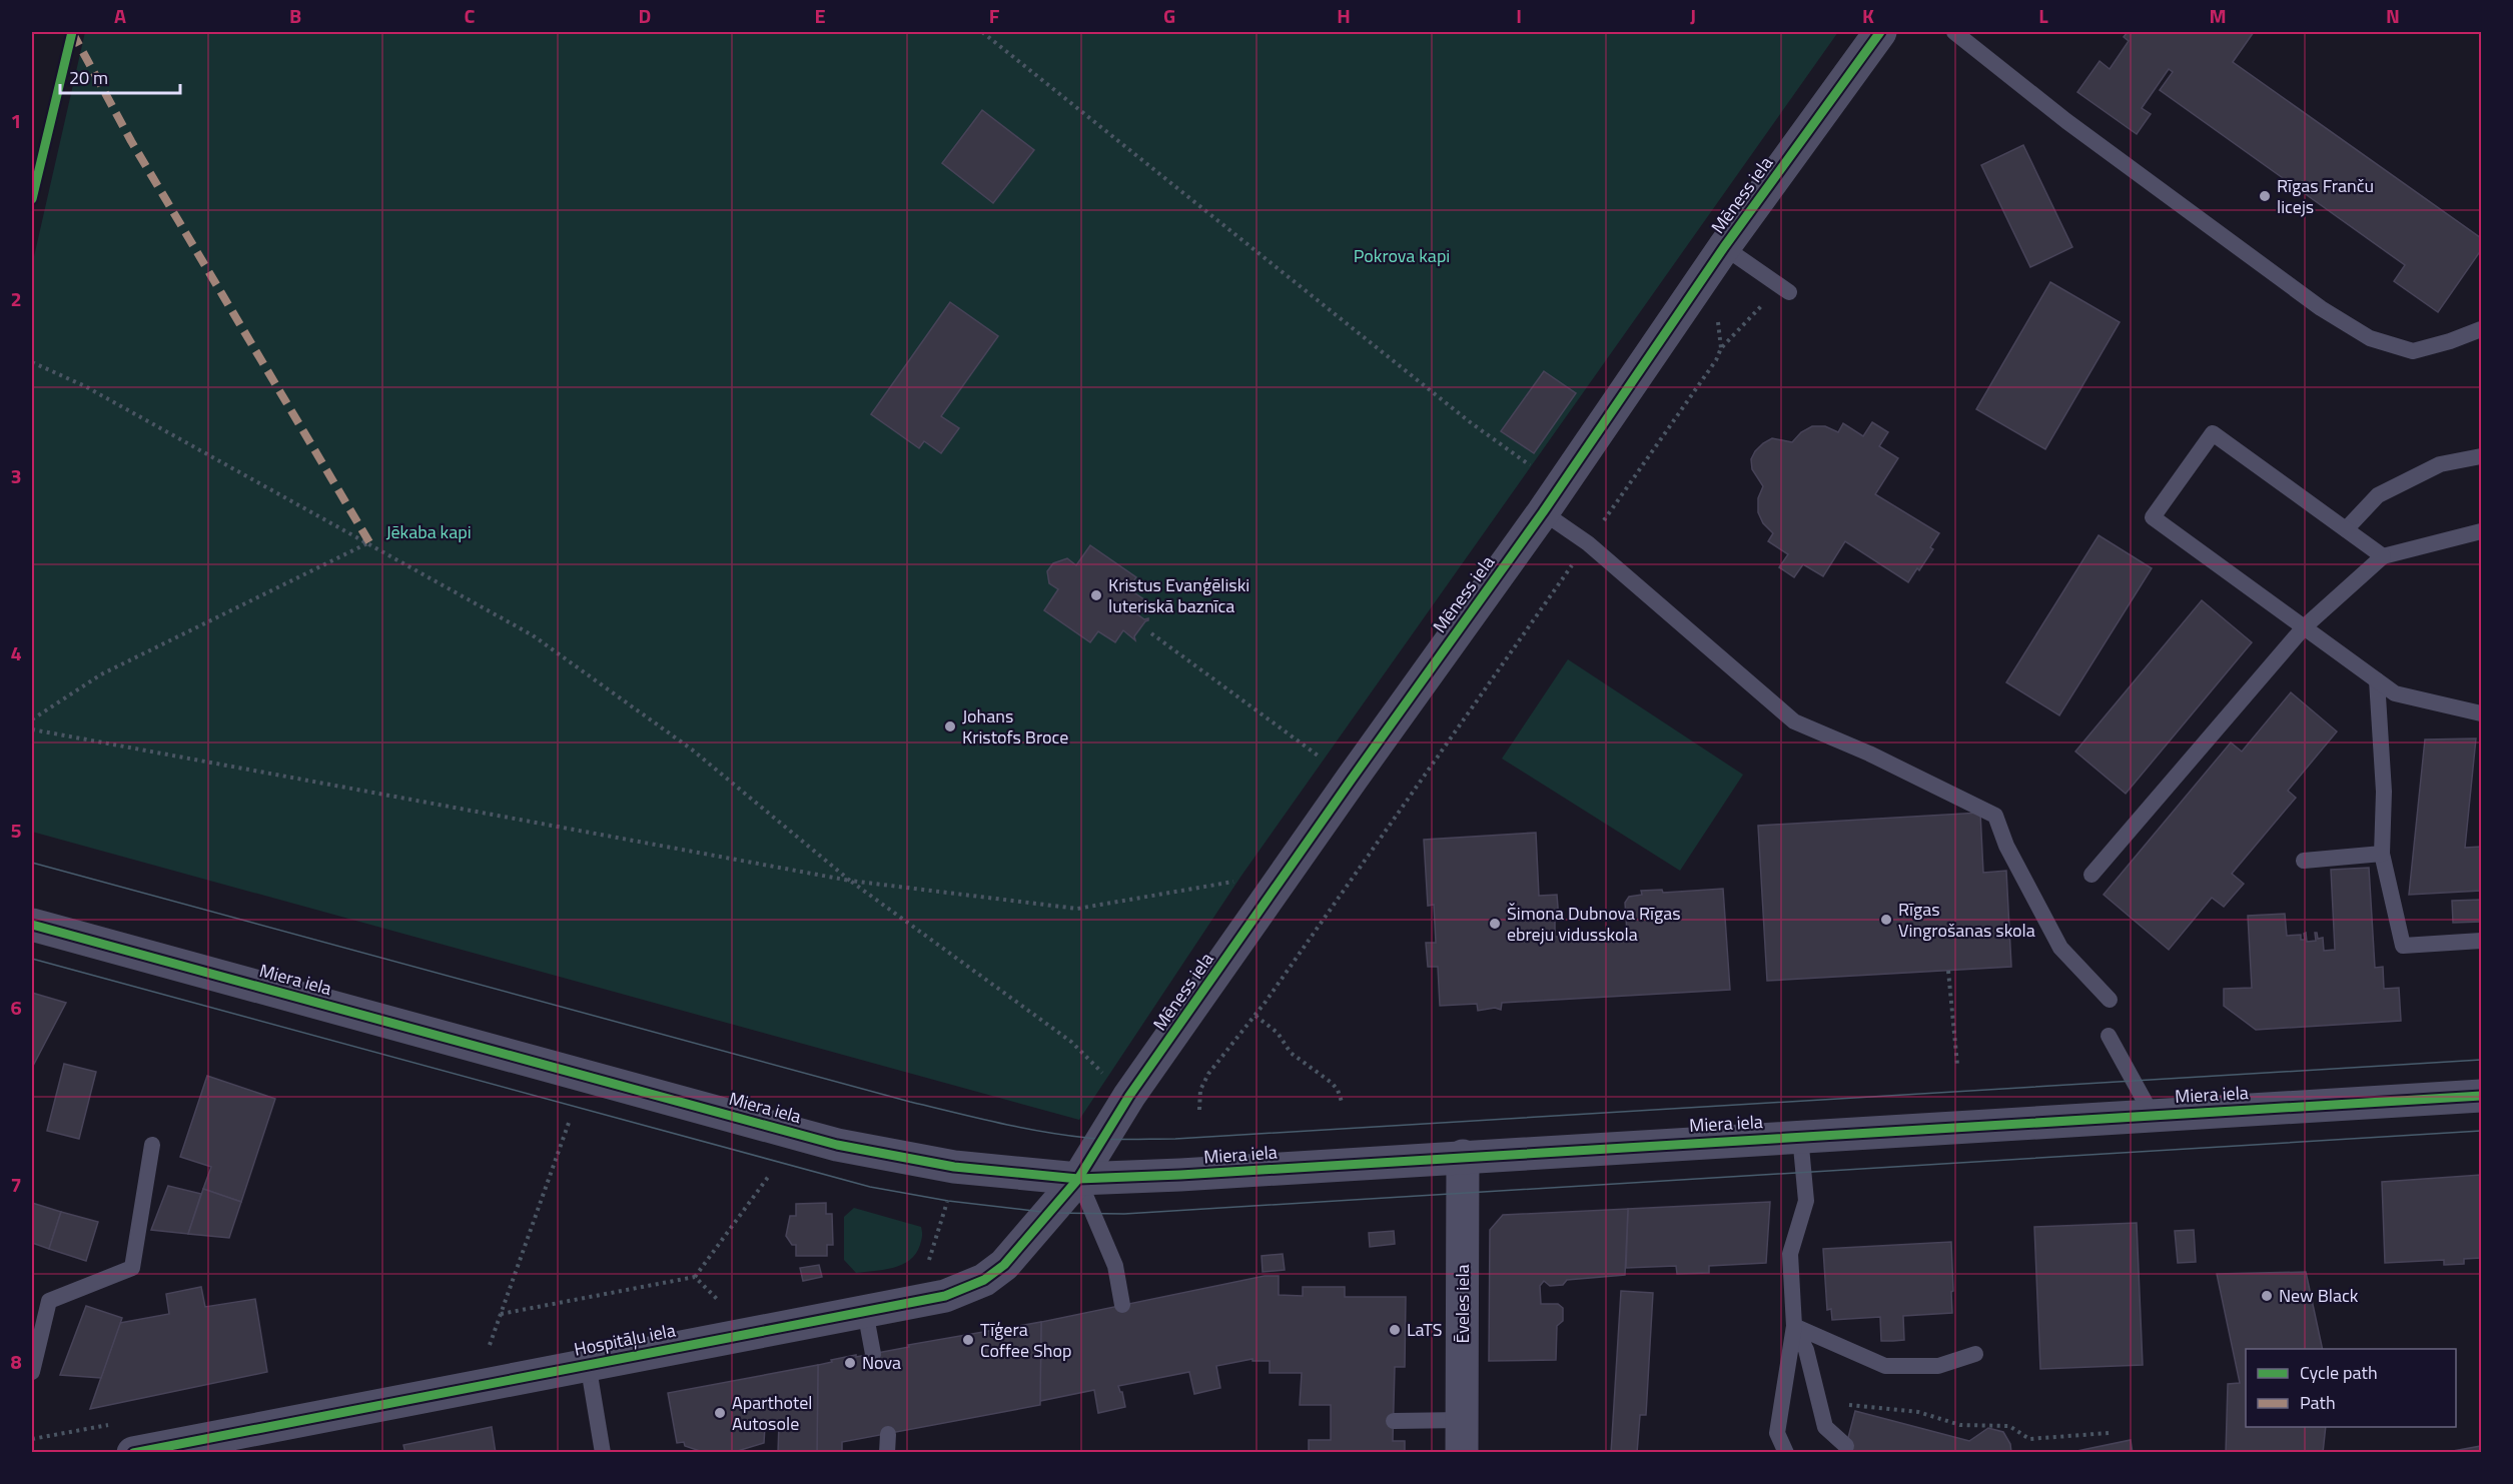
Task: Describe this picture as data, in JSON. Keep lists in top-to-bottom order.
{
  "streets": {
    "street": [
      "Mēness iela",
      "Miera iela",
      "Ēveles iela",
      "Hospitāļu iela"
    ]
  },
  "crossings": [
    ["Mēness iela", "Miera iela"],
    ["Mēness iela", "Hospitāļu iela"],
    ["Miera iela", "Ēveles iela"],
    ["Miera iela", "Hospitāļu iela"]
  ],
  "parks": ["Pokrova kapi", "Jēkaba kapi"],
  "places": [
    "Rīgas Franču licejs",
    "Kristus Evanģēliski luteriskā baznīca",
    "Johans Kristofs Broce",
    "Rīgas Vingrošanas skola",
    "Šimona Dubnova Rīgas ebreju vidusskola",
    "New Black",
    "LaTS",
    "Tīģera Coffee Shop",
    "Nova",
    "Aparthotel Autosole"
  ],
  "legend": ["Cycle path", "Path"],
  "scale_bar": "20 m",
  "grid": {
    "columns": [
      "A",
      "B",
      "C",
      "D",
      "E",
      "F",
      "G",
      "H",
      "I",
      "J",
      "K",
      "L",
      "M",
      "N"
    ],
    "rows": [
      "1",
      "2",
      "3",
      "4",
      "5",
      "6",
      "7",
      "8"
    ]
  }
}
